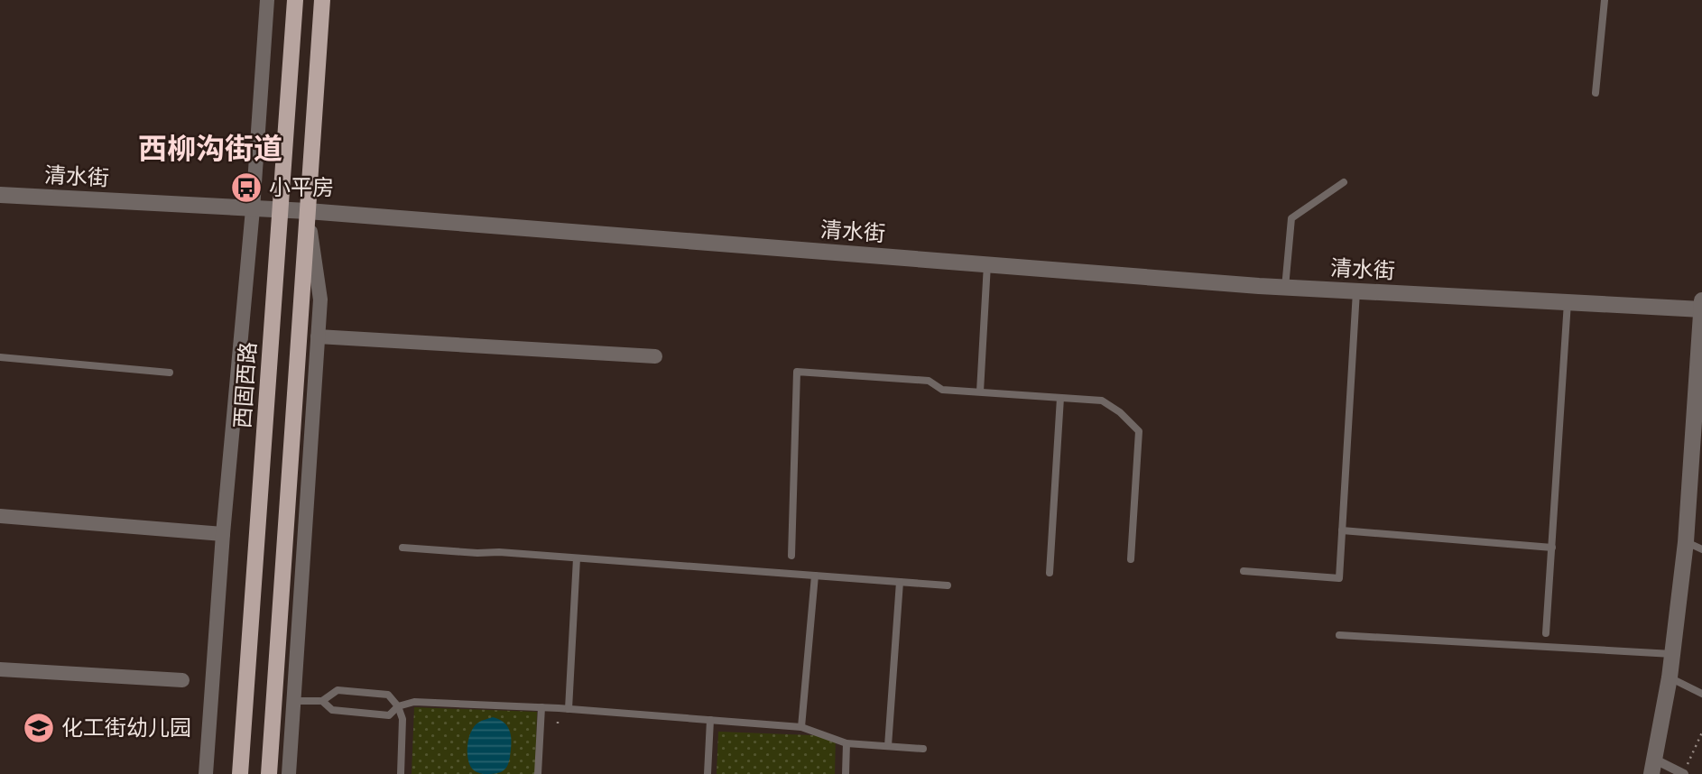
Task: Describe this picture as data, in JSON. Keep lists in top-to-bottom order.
{
  "streets": {
    "main road": ["西固西路"],
    "street": ["清水街"]
  },
  "crossings": [
    ["清水街", "西固西路"]
  ],
  "districts": ["西柳沟街道"],
  "places": {
    "bus stop": ["小平房"],
    "school or university": ["化工街幼儿园"]
  }
}
